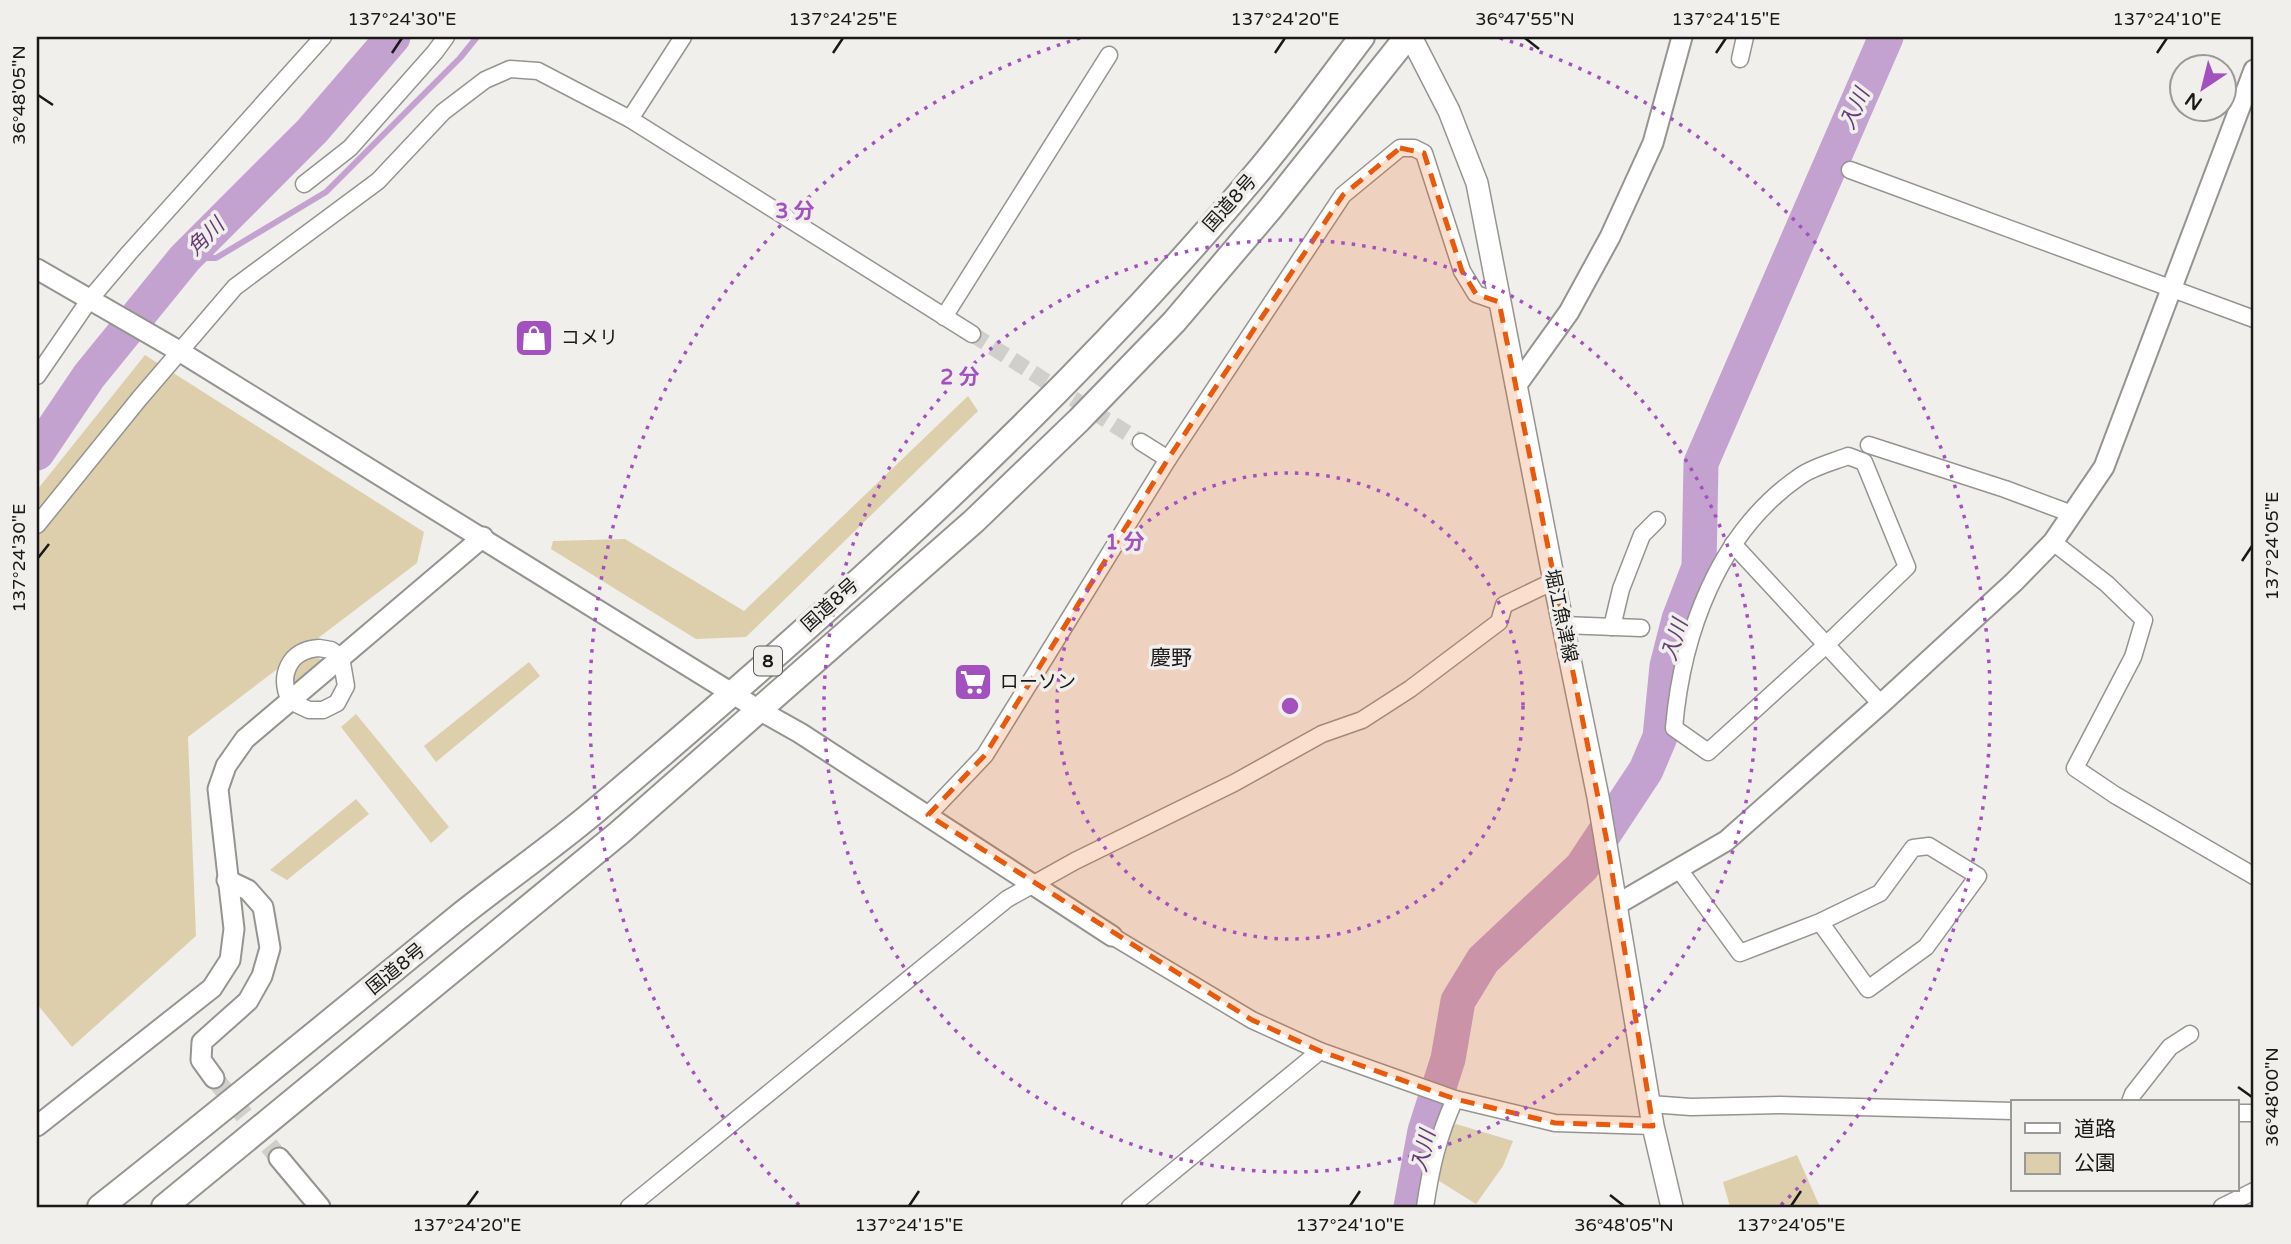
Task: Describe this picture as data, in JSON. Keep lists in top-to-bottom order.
{
  "streets": {
    "highway": ["国道8号", "8"],
    "main road": ["堀江魚津線"]
  },
  "crossings": [
    ["国道8号", "堀江魚津線"]
  ],
  "districts": ["慶野"],
  "water": ["入川", "角川"],
  "places": {
    "shop": ["コメリ"],
    "supermarket": ["ローソン"]
  },
  "legend": ["道路", "公園"],
  "north": "bottom left",
  "coordinates": [
    "137°24'30\"E",
    "137°24'25\"E",
    "137°24'20\"E",
    "36°47'55\"N",
    "137°24'15\"E",
    "137°24'10\"E",
    "36°48'05\"N",
    "137°24'05\"E",
    "36°48'00\"N"
  ],
  "rings": ["3 分", "2 分", "1 分"]
}
